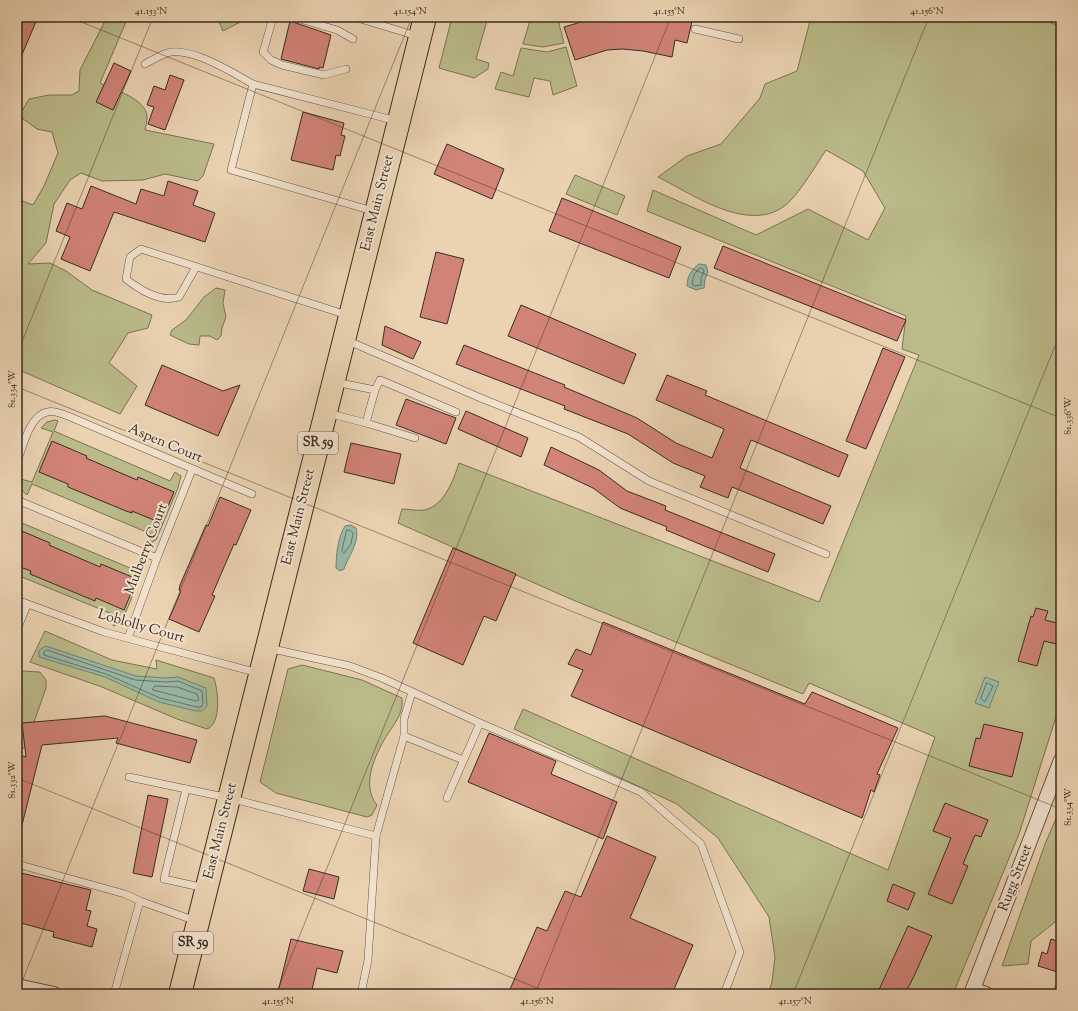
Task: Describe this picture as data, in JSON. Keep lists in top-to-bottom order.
{
  "streets": {
    "main road": ["East Main Street", "SR 59"],
    "street": ["Rugg Street"],
    "lane": ["Aspen Court", "Mulberry Court", "Loblolly Court"]
  },
  "crossings": [
    ["East Main Street", "Loblolly Court"],
    ["Aspen Court", "Mulberry Court"],
    ["Mulberry Court", "Loblolly Court"]
  ],
  "coordinates": [
    "41.153°N",
    "41.154°N",
    "41.155°N",
    "41.156°N",
    "81.334°W",
    "81.336°W",
    "81.332°W",
    "41.157°N"
  ]
}
